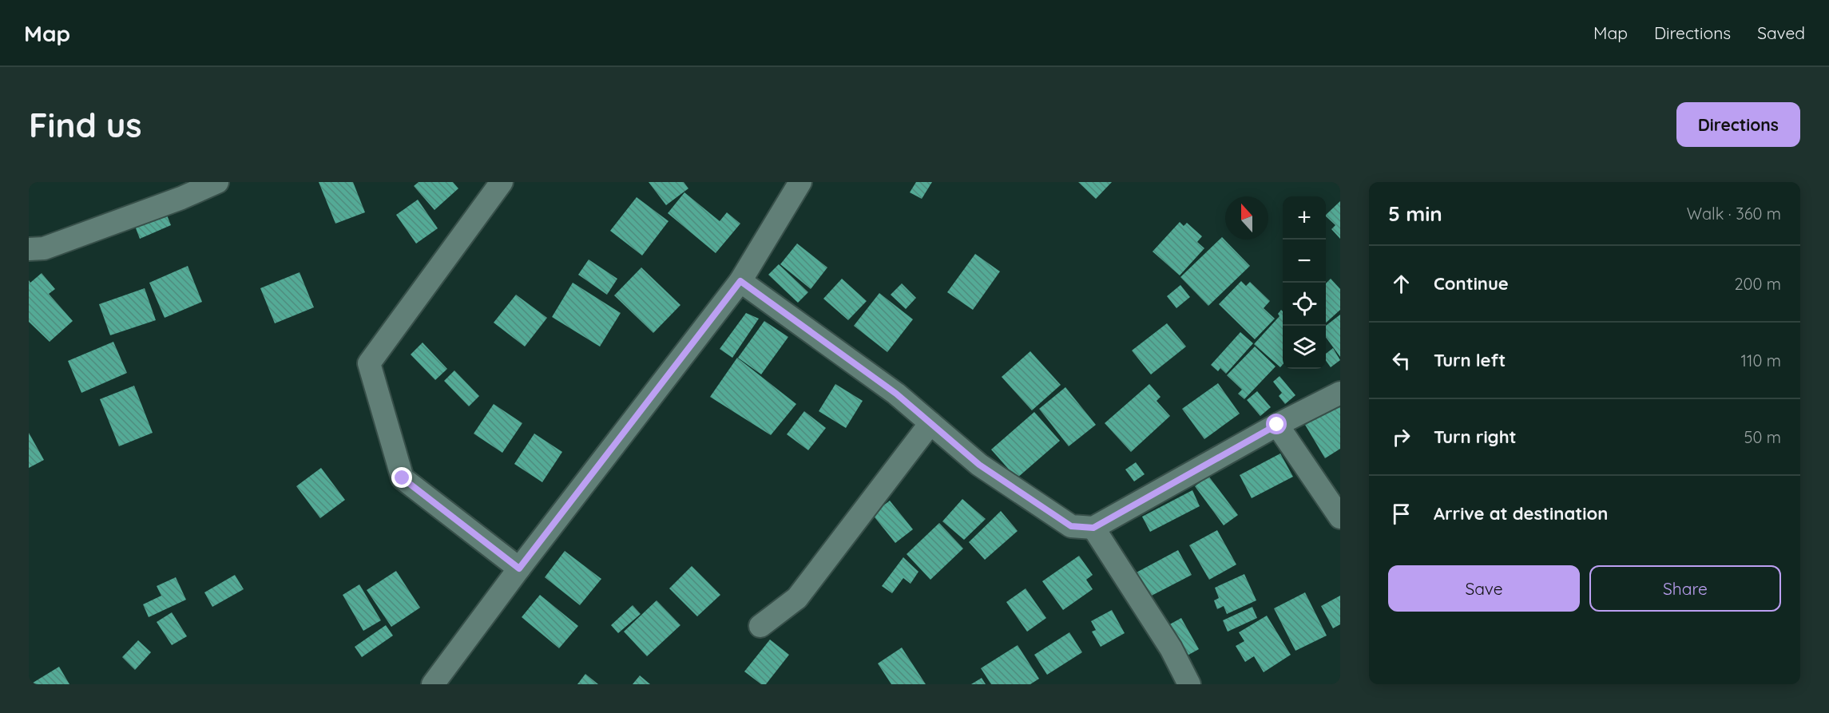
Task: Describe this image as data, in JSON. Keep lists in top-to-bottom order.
{
  "north": "top",
  "page": {
    "header": "Map",
    "nav": ["Map", "Directions", "Saved"],
    "buttons": [
      "Directions",
      ["Save", "Share"]
    ],
    "title": "Find us",
    "heading": ["5 min", "Walk · 360 m"],
    "map_buttons": ["+", "−"],
    "list": [
      ["Continue", "200 m"],
      ["Turn left", "110 m"],
      ["Turn right", "50 m"],
      "Arrive at destination"
    ]
  }
}
